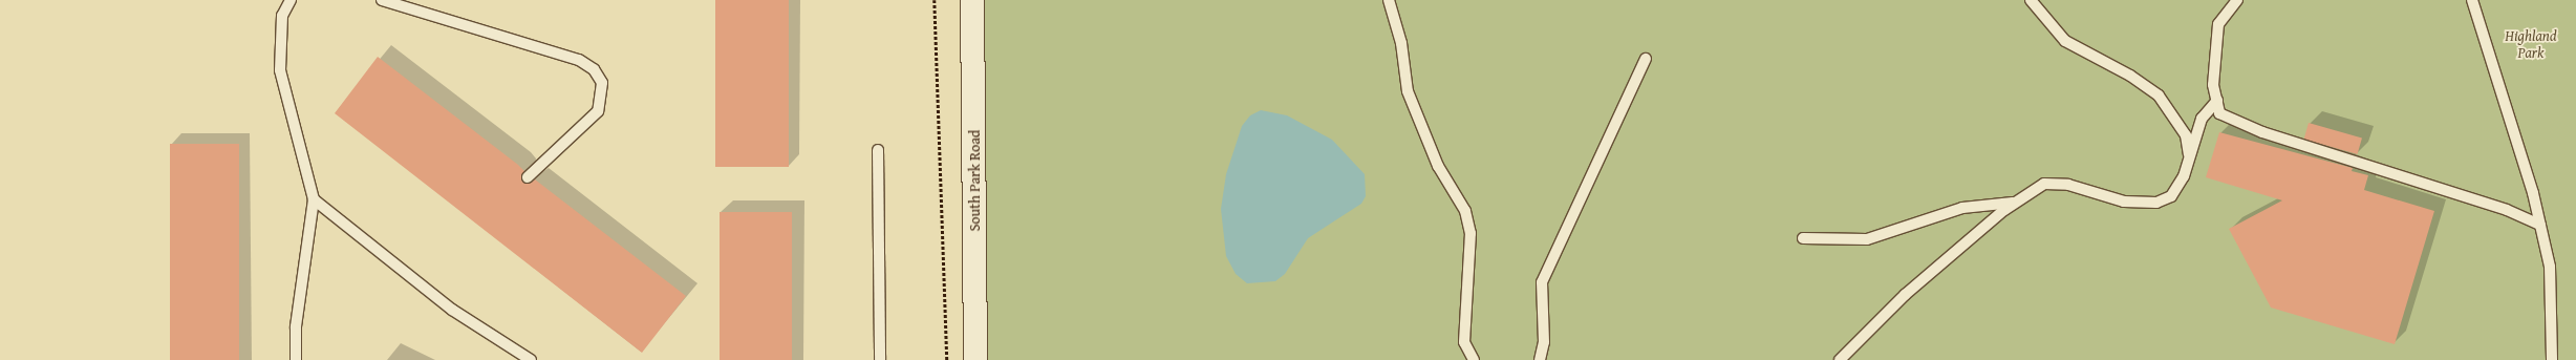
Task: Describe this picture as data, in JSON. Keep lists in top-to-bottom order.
{
  "streets": {
    "street": ["South Park Road"]
  },
  "parks": ["Highland Park"]
}
